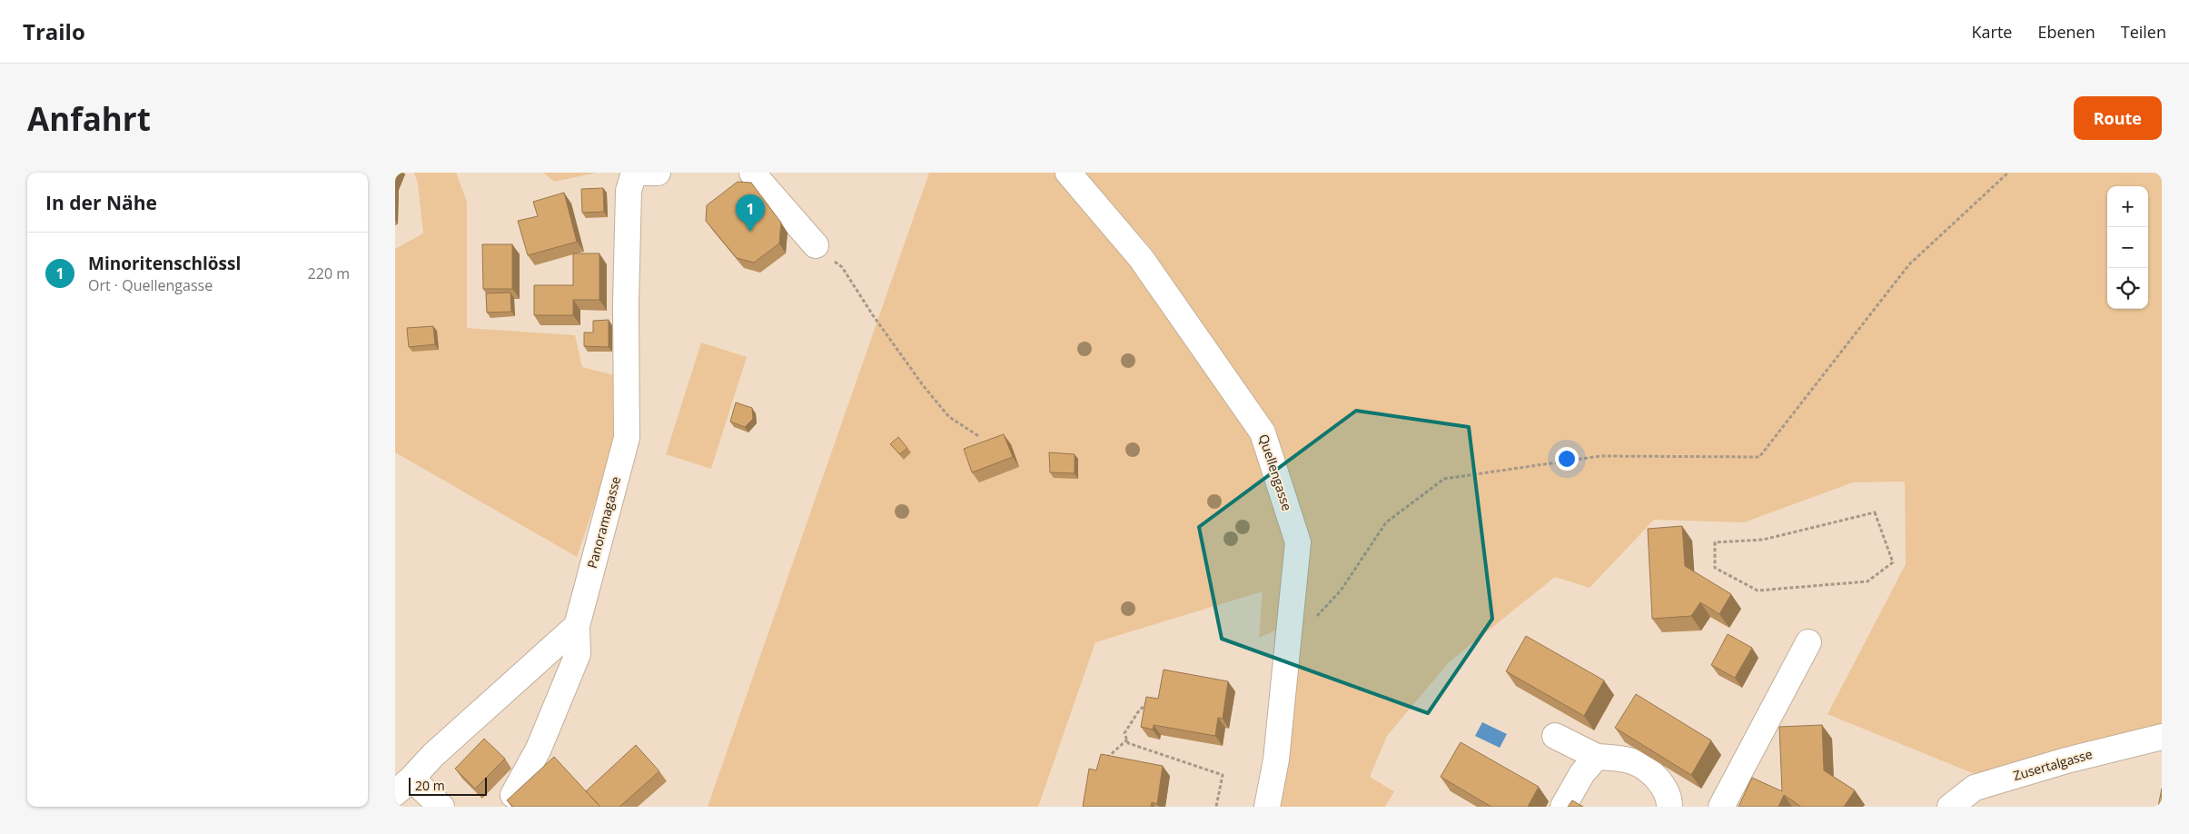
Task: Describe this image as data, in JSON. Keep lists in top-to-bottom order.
{
  "streets": {
    "street": ["Quellengasse", "Panoramagasse", "Zusertalgasse"]
  },
  "scale_bar": "20 m",
  "page": {
    "header": "Trailo",
    "nav": ["Karte", "Ebenen", "Teilen"],
    "buttons": "Route",
    "title": "Anfahrt",
    "heading": "In der Nähe",
    "map_buttons": ["+", "−"],
    "pins": "1",
    "list": [
      {
        "mark": "1",
        "name": "Minoritenschlössl",
        "note": "Ort · Quellengasse",
        "value": "220 m"
      }
    ],
    "scale": "20 m"
  }
}
